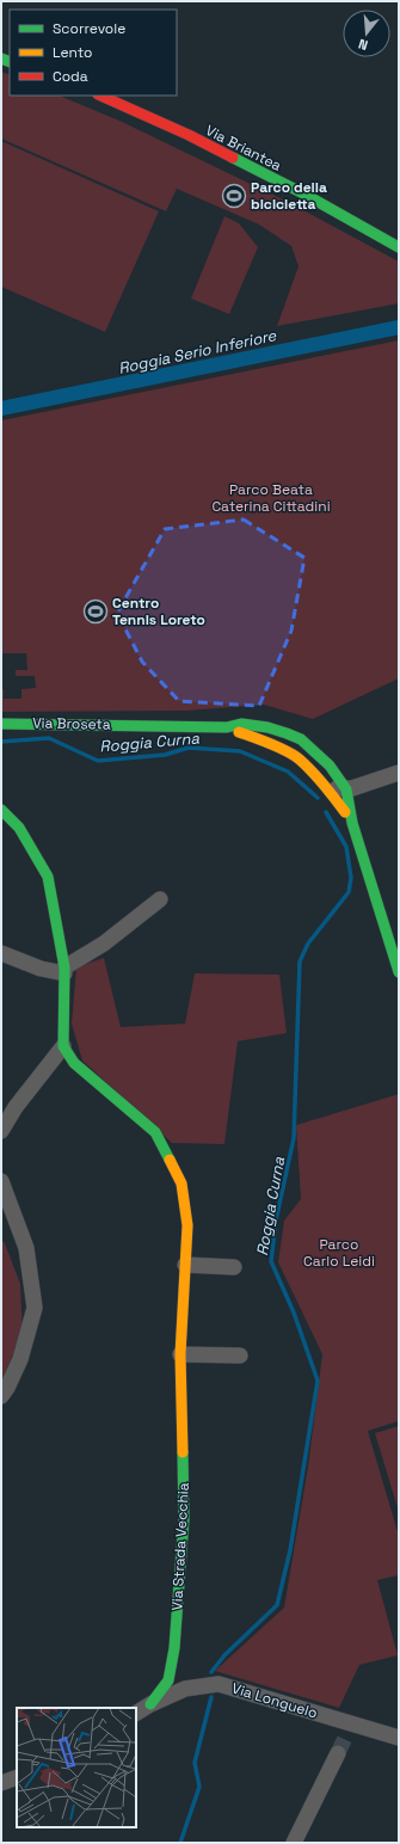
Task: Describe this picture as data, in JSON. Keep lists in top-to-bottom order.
{
  "streets": {
    "street": [
      "Via Briantea",
      "Via Broseta",
      "Via Strada Vecchia",
      "Via Longuelo"
    ]
  },
  "crossings": [
    ["Via Strada Vecchia", "Via Longuelo"]
  ],
  "water": ["Roggia Serio Inferiore", "Roggia Curna"],
  "parks": ["Parco Beata Caterina Cittadini", "Parco Carlo Leidi"],
  "places": {
    "sports": ["Parco della bicicletta", "Centro Tennis Loreto"]
  },
  "legend": ["Scorrevole", "Lento", "Coda"],
  "north": "bottom"
}
